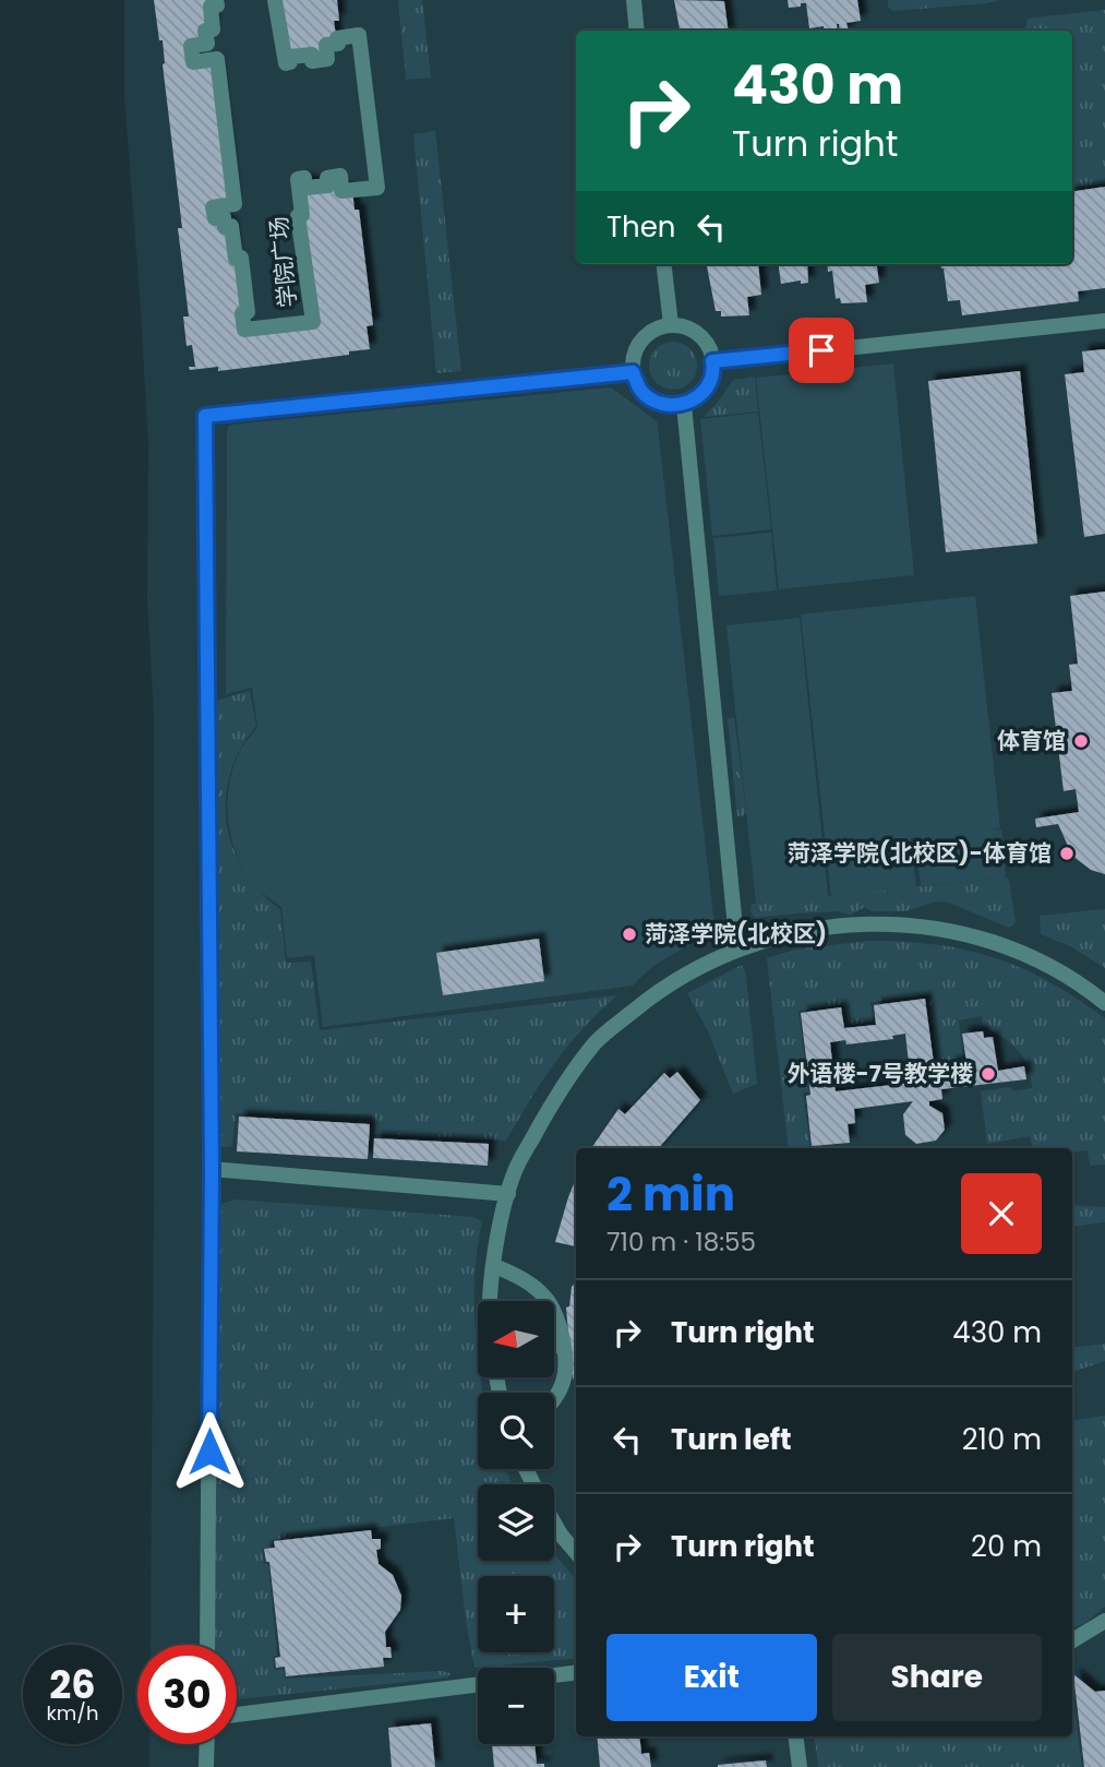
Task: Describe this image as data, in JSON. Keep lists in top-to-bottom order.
{
  "streets": {
    "street": ["学院广场"]
  },
  "places": [
    "体育馆",
    "菏泽学院(北校区)-体育馆",
    "菏泽学院(北校区)",
    "外语楼-7号教学楼"
  ],
  "north": "left",
  "page": {
    "turn": ["430 m", "Turn right"],
    "then": "Then",
    "heading": ["2 min", "710 m · 18:55"],
    "list": [
      {
        "name": "Turn right",
        "value": "430 m"
      },
      {
        "name": "Turn left",
        "value": "210 m"
      },
      {
        "name": "Turn right",
        "value": "20 m"
      }
    ],
    "map_buttons": ["+", "−"],
    "buttons": ["Exit", "Share"],
    "speed": "26 km/h",
    "limit": "30"
  }
}
